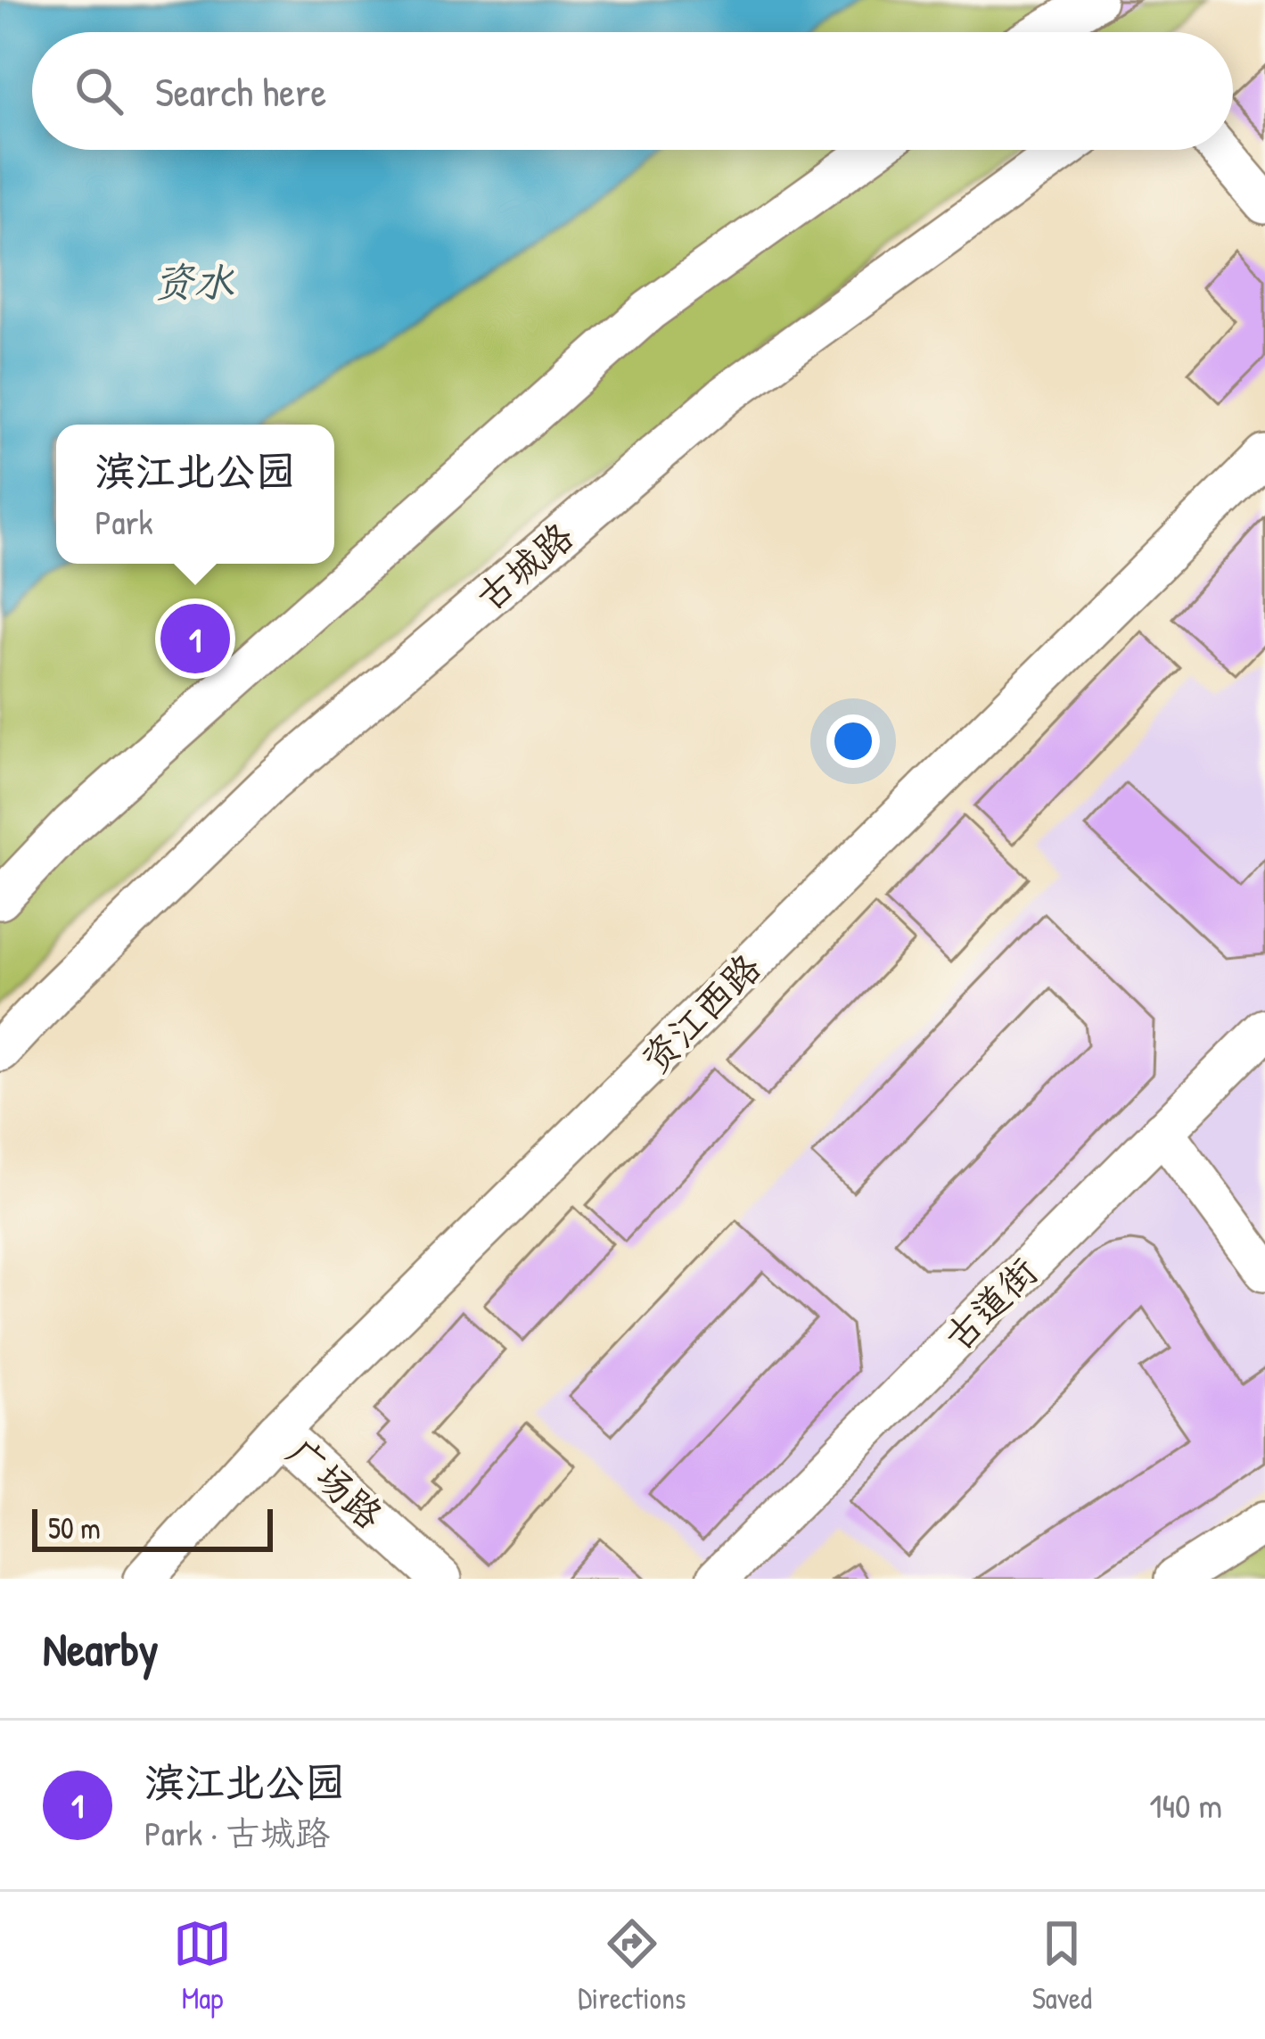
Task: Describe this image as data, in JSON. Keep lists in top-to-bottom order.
{
  "streets": {
    "street": [
      "古城路",
      "资江西路",
      "古道街",
      "广场路"
    ]
  },
  "crossings": [
    ["资江西路", "广场路"]
  ],
  "water": ["资水"],
  "scale_bar": "50 m",
  "page": {
    "search": "Search here",
    "popup": ["滨江北公园", "Park"],
    "pins": "1",
    "scale": "50 m",
    "heading": "Nearby",
    "list": [
      {
        "mark": "1",
        "name": "滨江北公园",
        "note": "Park · 古城路",
        "value": "140 m"
      }
    ],
    "nav": ["Map", "Directions", "Saved"]
  }
}
